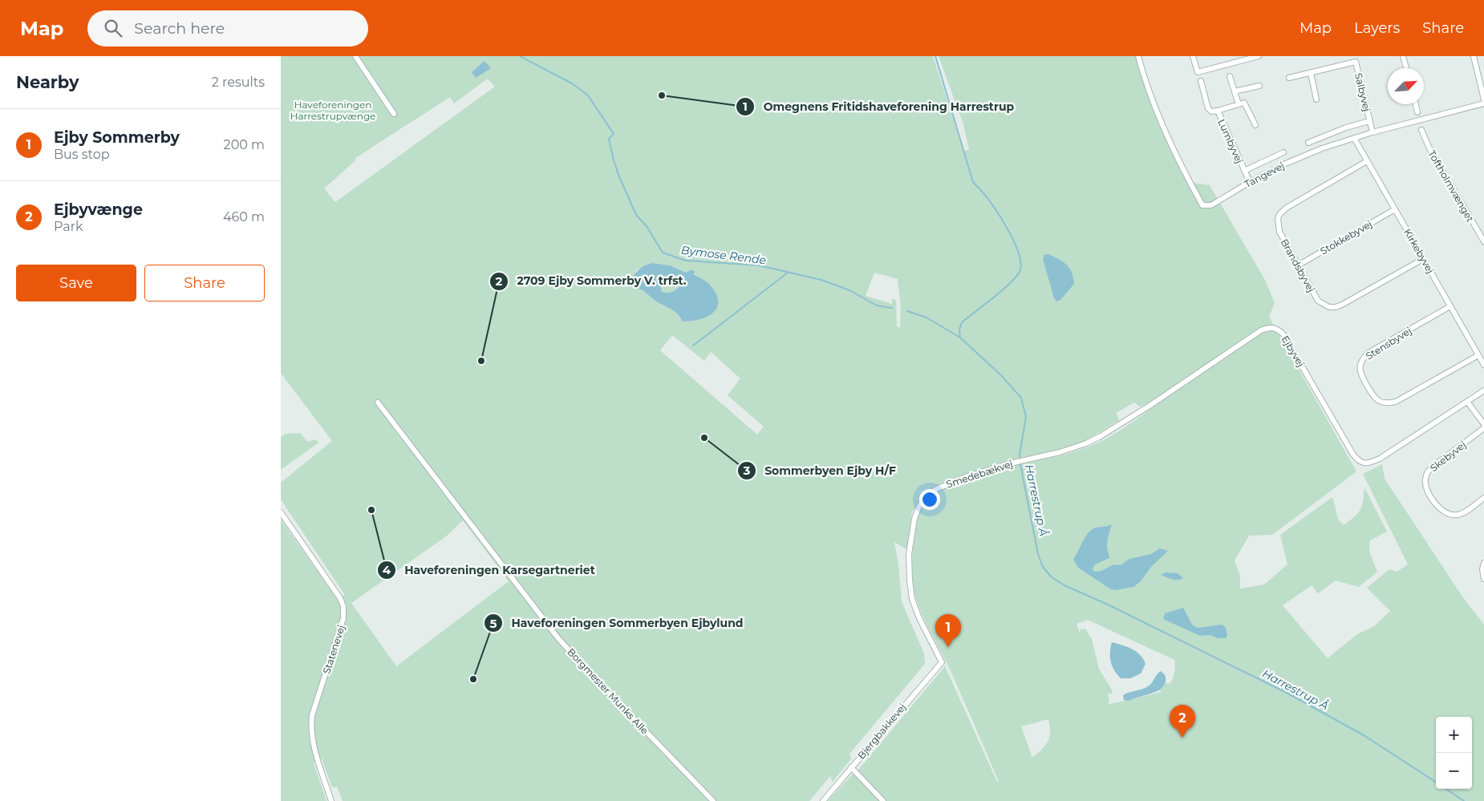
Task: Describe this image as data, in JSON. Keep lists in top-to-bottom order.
{
  "streets": {
    "street": [
      "Salbyvej",
      "Lumbyvej",
      "Tangevej",
      "Toftholmvænget",
      "Stokkebyvej",
      "Kirkebyvej",
      "Brandsbyvej",
      "Stensbyvej",
      "Ejbyvej",
      "Skebyvej",
      "Smedebækvej",
      "Statenevej",
      "Borgmester Munks Alle",
      "Bjergbakkevej"
    ]
  },
  "crossings": [
    ["Salbyvej", "Tangevej"],
    ["Lumbyvej", "Tangevej"],
    ["Tangevej", "Kirkebyvej"],
    ["Stokkebyvej", "Kirkebyvej"],
    ["Stokkebyvej", "Brandsbyvej"],
    ["Kirkebyvej", "Brandsbyvej"],
    ["Kirkebyvej", "Stensbyvej"],
    ["Ejbyvej", "Smedebækvej"],
    ["Smedebækvej", "Bjergbakkevej"]
  ],
  "water": ["Bymose Rende", "Harrestrup Å"],
  "parks": ["Haveforeningen Harrestrupvænge"],
  "places": [
    "Omegnens Fritidshaveforening Harrestrup",
    "2709 Ejby Sommerby V. trfst.",
    "Sommerbyen Ejby H/F",
    "Haveforeningen Karsegartneriet",
    "Haveforeningen Sommerbyen Ejbylund"
  ],
  "north": "top right",
  "page": {
    "header": "Map",
    "search": "Search here",
    "nav": ["Map", "Layers", "Share"],
    "heading": ["Nearby", "2 results"],
    "list": [
      {
        "mark": "1",
        "name": "Ejby Sommerby",
        "note": "Bus stop",
        "value": "200 m"
      },
      {
        "mark": "2",
        "name": "Ejbyvænge",
        "note": "Park",
        "value": "460 m"
      }
    ],
    "buttons": ["Save", "Share"],
    "pins": ["1", "2"],
    "map_buttons": ["+", "−"]
  }
}
